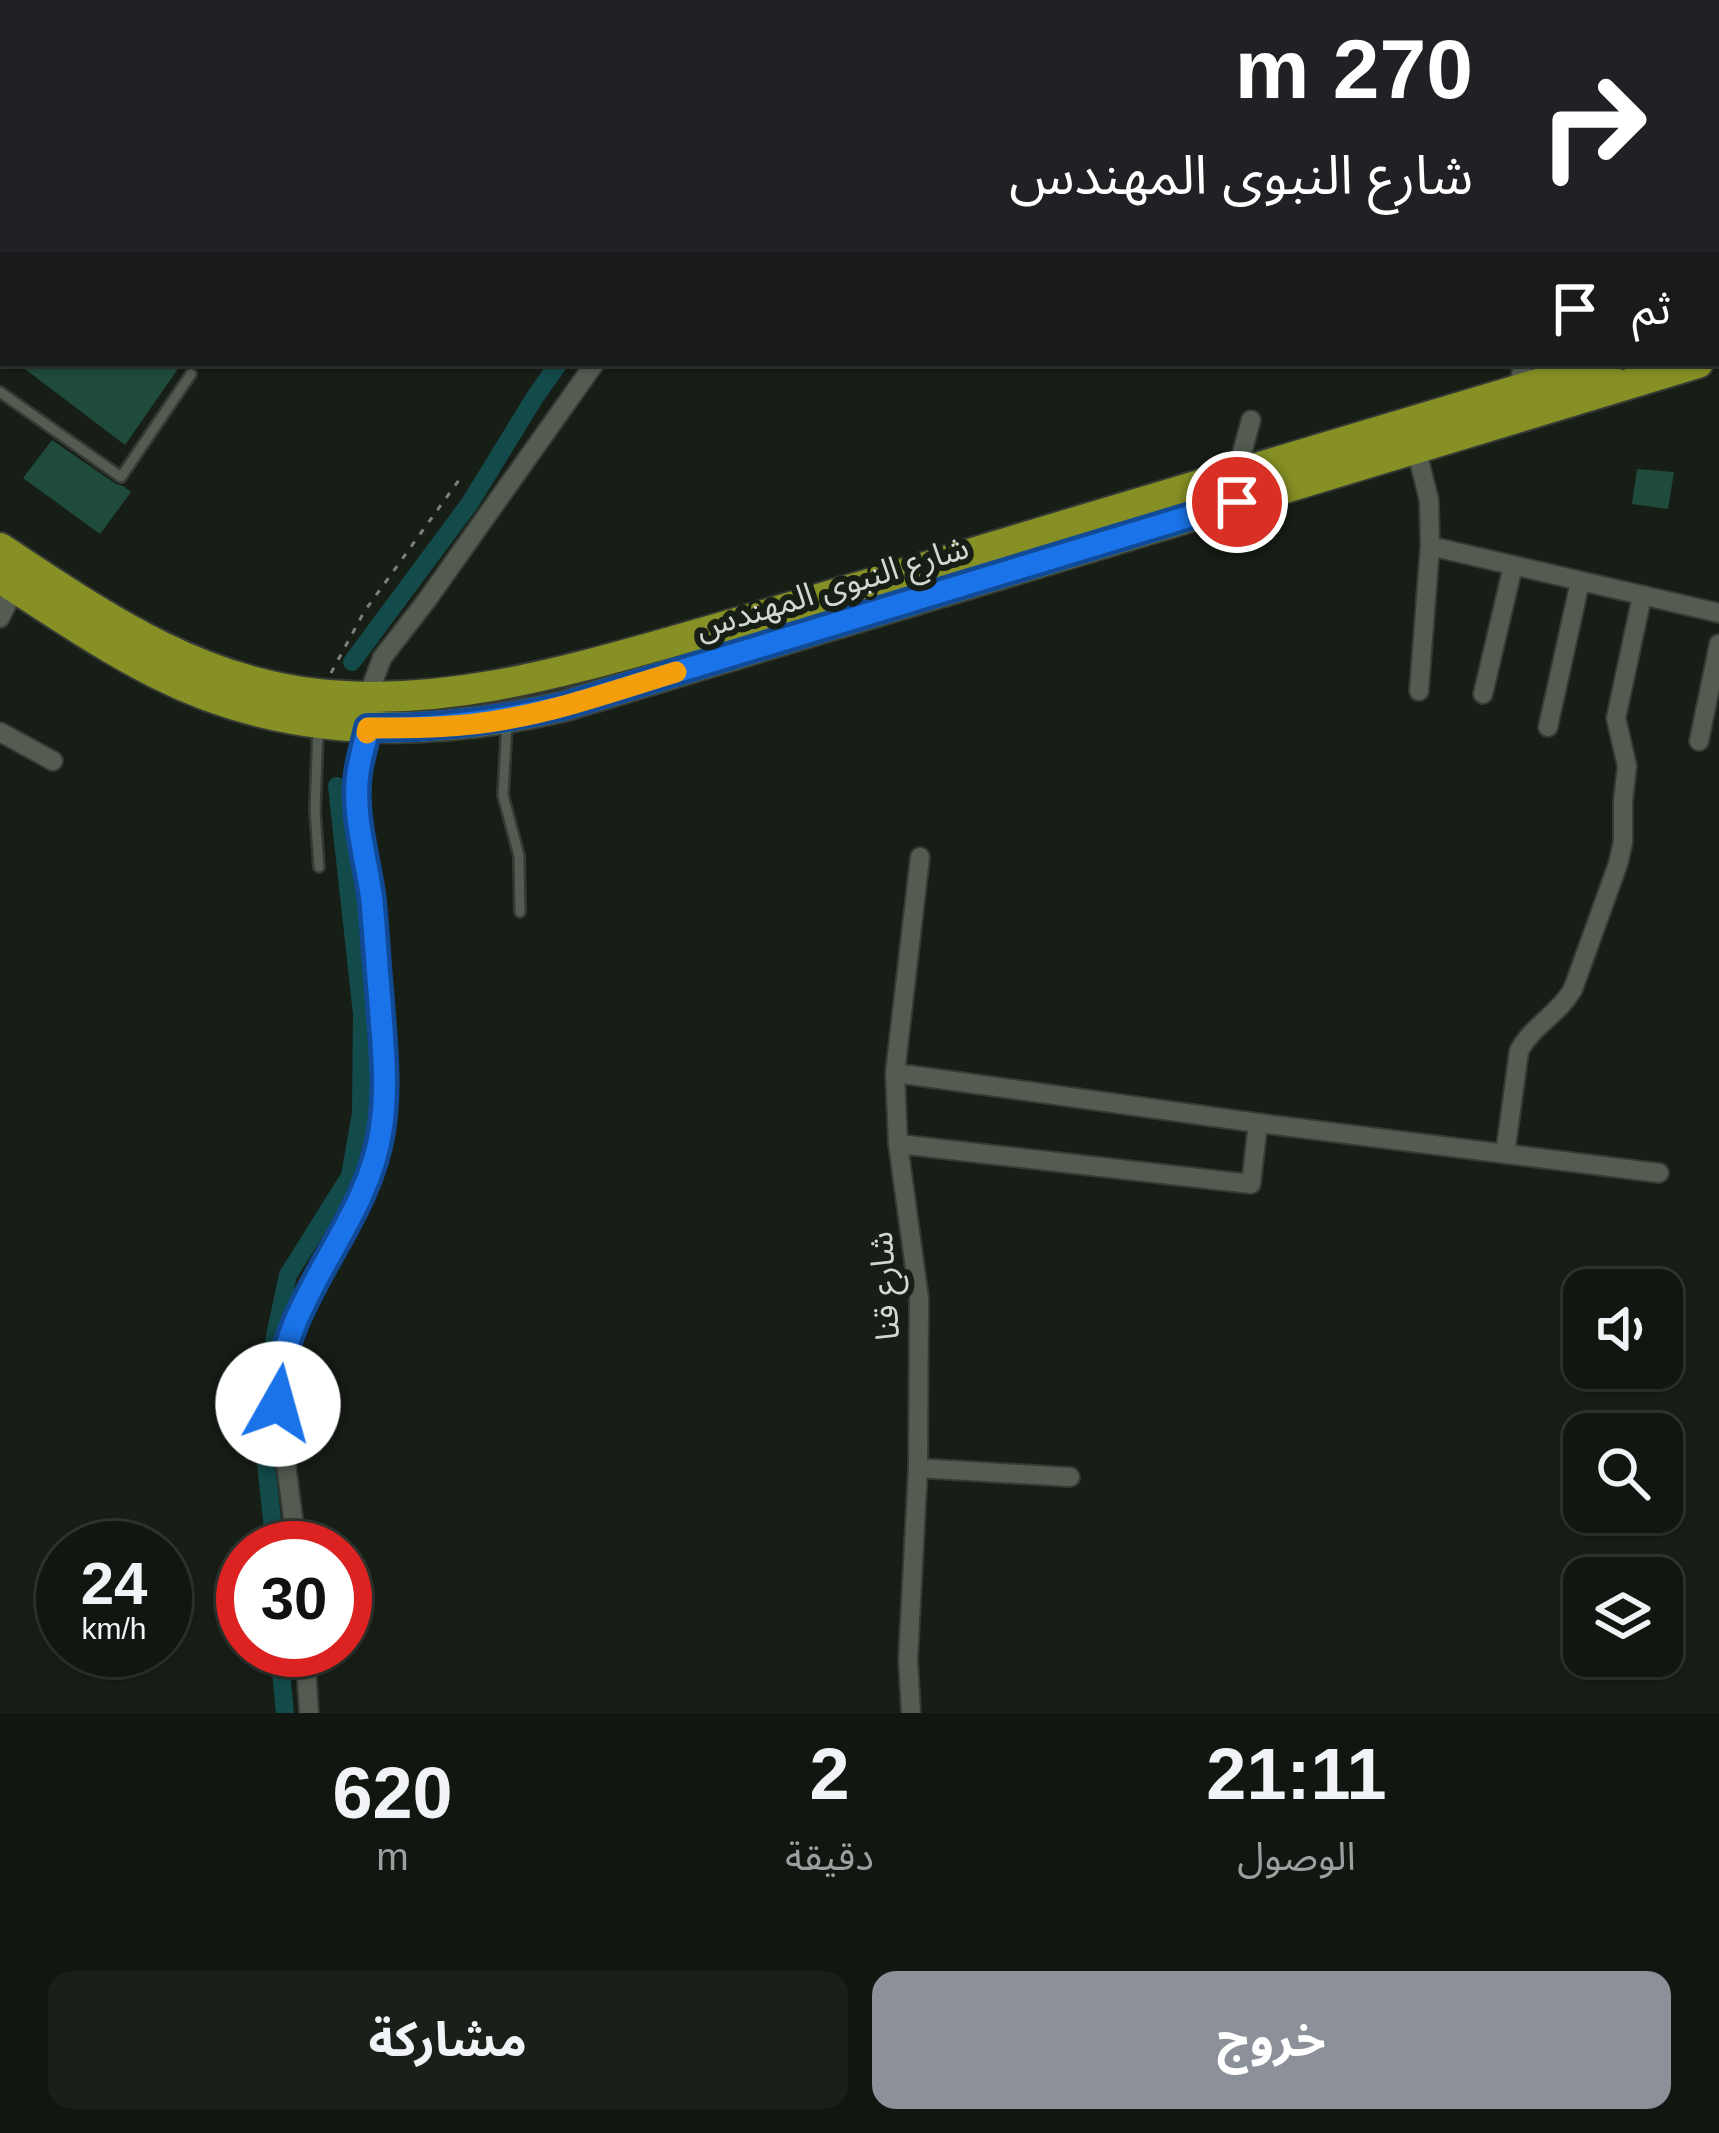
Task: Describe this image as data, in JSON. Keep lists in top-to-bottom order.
{
  "streets": {
    "main road": ["شارع النبوى المهندس"],
    "street": ["شارع قنا"]
  },
  "page": {
    "turn": ["270 m", "شارع النبوى المهندس"],
    "then": "ثم",
    "speed": "24 km/h",
    "limit": "30",
    "eta": [
      "21:11",
      "الوصول",
      "2",
      "دقيقة",
      "620",
      "m"
    ],
    "buttons": ["خروج", "مشاركة"]
  }
}
